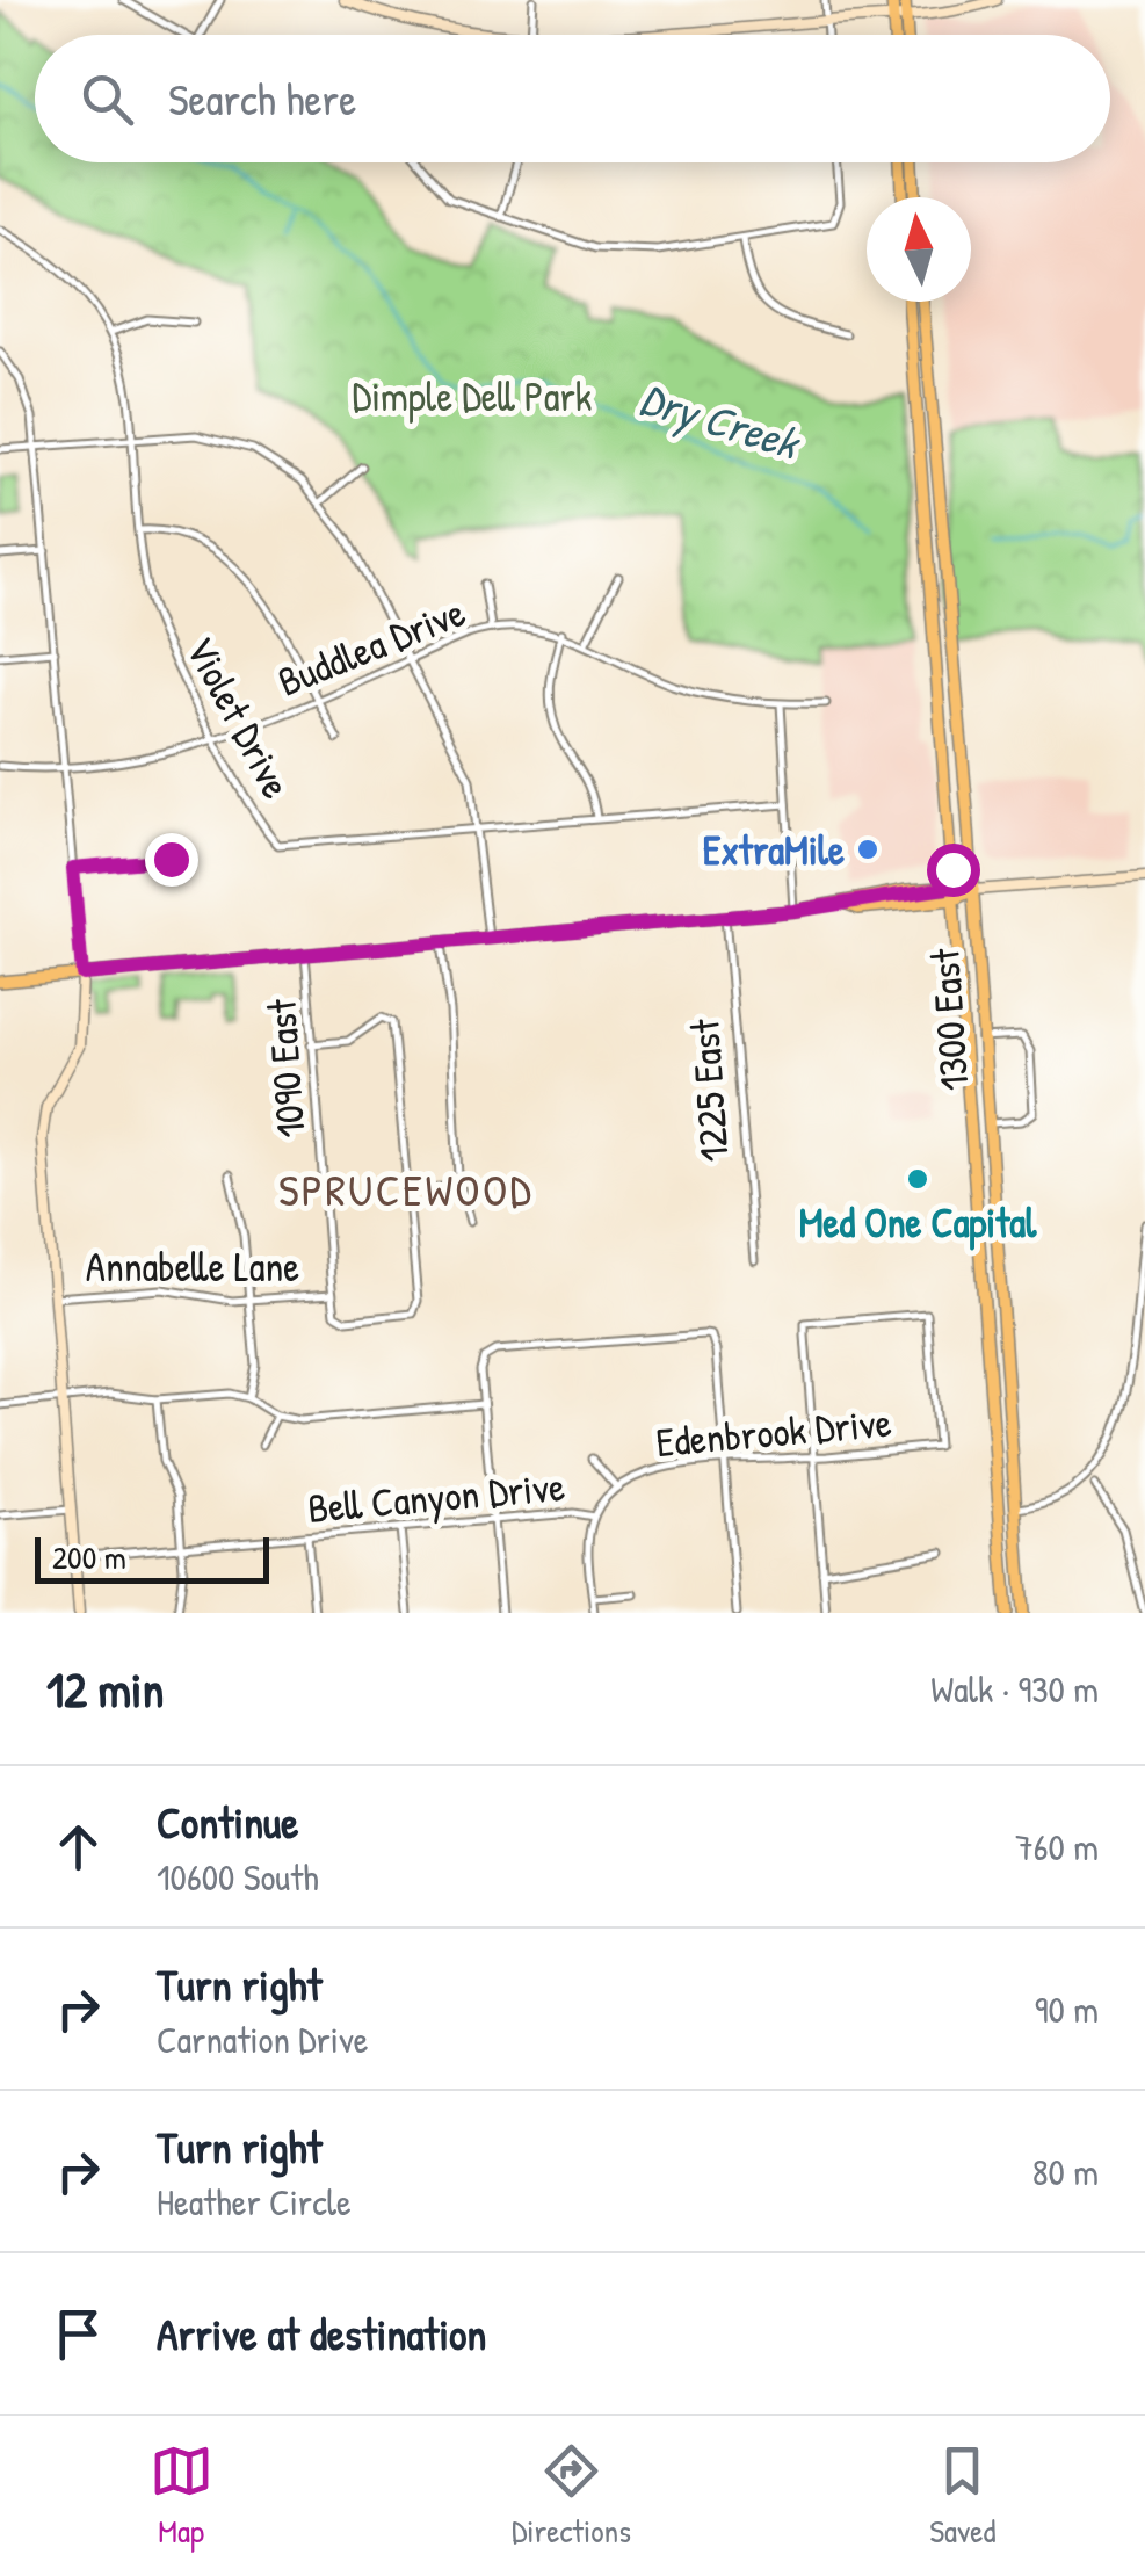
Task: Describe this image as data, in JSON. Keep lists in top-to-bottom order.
{
  "streets": {
    "main road": ["1300 East"],
    "street": [
      "Buddlea Drive",
      "Violet Drive",
      "1090 East",
      "1225 East",
      "Annabelle Lane",
      "Edenbrook Drive",
      "Bell Canyon Drive"
    ]
  },
  "crossings": [
    ["Buddlea Drive", "Violet Drive"],
    ["1090 East", "Annabelle Lane"],
    ["Edenbrook Drive", "Bell Canyon Drive"]
  ],
  "districts": ["SPRUCEWOOD"],
  "water": ["Dry Creek"],
  "parks": ["Dimple Dell Park"],
  "places": ["ExtraMile", "Med One Capital"],
  "scale_bar": "200 m",
  "north": "top",
  "page": {
    "search": "Search here",
    "scale": "200 m",
    "heading": ["12 min", "Walk · 930 m"],
    "list": [
      ["Continue", "10600 South", "760 m"],
      ["Turn right", "Carnation Drive", "90 m"],
      ["Turn right", "Heather Circle", "80 m"],
      "Arrive at destination"
    ],
    "nav": ["Map", "Directions", "Saved"]
  }
}
